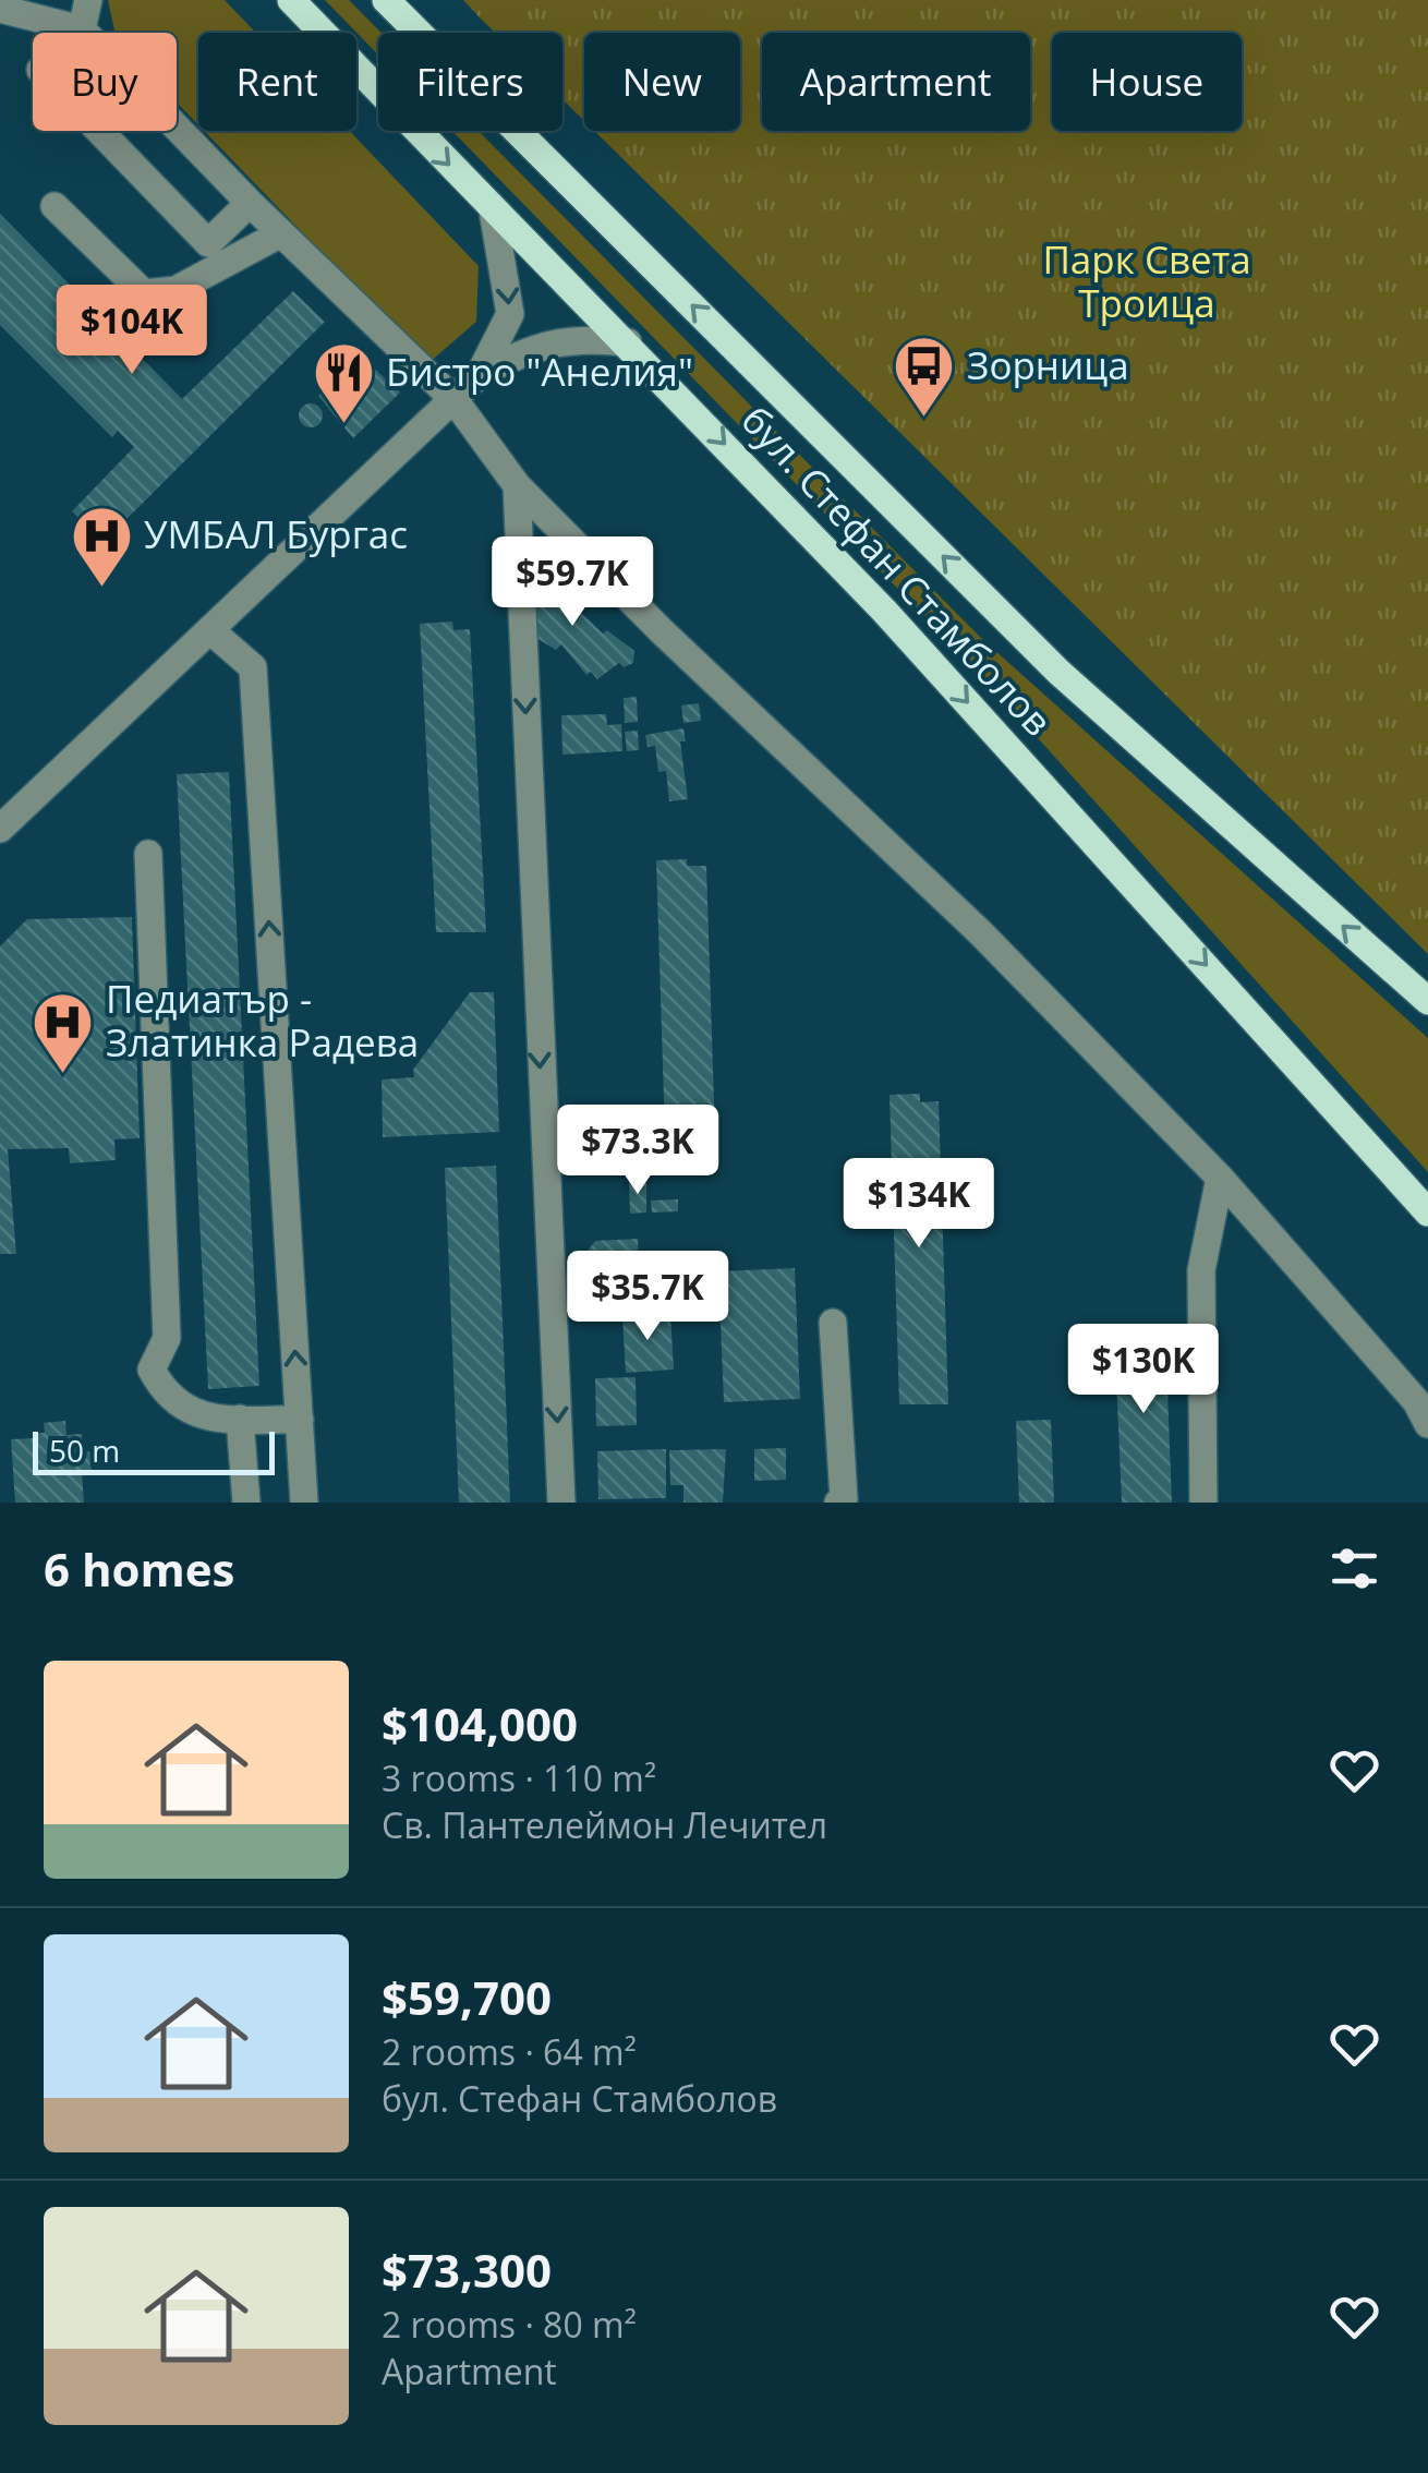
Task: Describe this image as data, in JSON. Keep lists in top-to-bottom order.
{
  "streets": {
    "main road": ["бул. Стефан Стамболов"]
  },
  "parks": ["Парк Света Троица"],
  "places": {
    "bus stop": ["Зорница"],
    "restaurant": ["Бистро \"Анелия\""],
    "hospital": ["УМБАЛ Бургас", "Педиатър - Златинка Радева"]
  },
  "scale_bar": "50 m",
  "page": {
    "chip": [
      "Buy",
      "Rent",
      "Filters",
      "New",
      "Apartment",
      "House"
    ],
    "price": [
      "$104K",
      "$59.7K",
      "$73.3K",
      "$134K",
      "$35.7K",
      "$130K"
    ],
    "scale": "50 m",
    "heading": "6 homes",
    "list": [
      {
        "name": "$104,000",
        "note": "3 rooms · 110 m² · Св. Пантелеймон Лечител"
      },
      {
        "name": "$59,700",
        "note": "2 rooms · 64 m² · бул. Стефан Стамболов"
      },
      {
        "name": "$73,300",
        "note": "2 rooms · 80 m² · Apartment"
      }
    ]
  }
}
